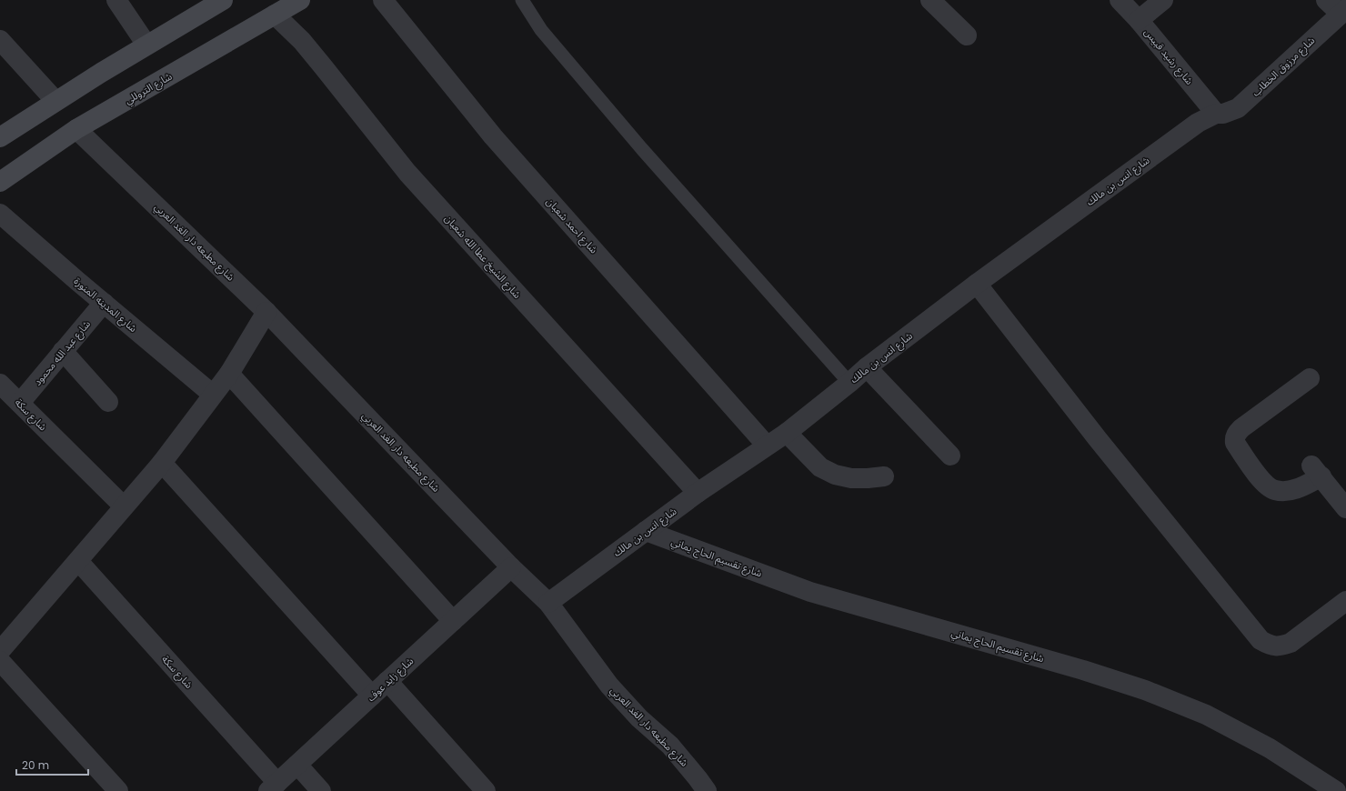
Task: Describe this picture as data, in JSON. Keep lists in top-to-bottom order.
{
  "streets": {
    "street": [
      "شارع رشيد قبيس",
      "شارع مرزوق الخطاب",
      "شارع التروللي",
      "شارع انس بن مالك",
      "شارع احمد شعبان",
      "شارع مطبعه دار الغد العربي",
      "شارع الشيخ عطا الله شعبان",
      "شارع المدينه المنورة",
      "شارع عبد الله محمود",
      "شارع سكة",
      "شارع تقسيم الحاج يماني",
      "شارع زايد عوف"
    ]
  },
  "crossings": [
    ["شارع رشيد قبيس", "شارع مرزوق الخطاب"],
    ["شارع رشيد قبيس", "شارع انس بن مالك"],
    ["شارع مرزوق الخطاب", "شارع انس بن مالك"],
    ["شارع التروللي", "شارع مطبعه دار الغد العربي"],
    ["شارع التروللي", "شارع الشيخ عطا الله شعبان"],
    ["شارع انس بن مالك", "شارع احمد شعبان"],
    ["شارع انس بن مالك", "شارع مطبعه دار الغد العربي"],
    ["شارع انس بن مالك", "شارع الشيخ عطا الله شعبان"],
    ["شارع انس بن مالك", "شارع تقسيم الحاج يماني"],
    ["شارع مطبعه دار الغد العربي", "شارع زايد عوف"],
    ["شارع المدينه المنورة", "شارع عبد الله محمود"],
    ["شارع عبد الله محمود", "شارع سكة"],
    ["شارع سكة", "شارع زايد عوف"]
  ],
  "scale_bar": "20 m"
}
